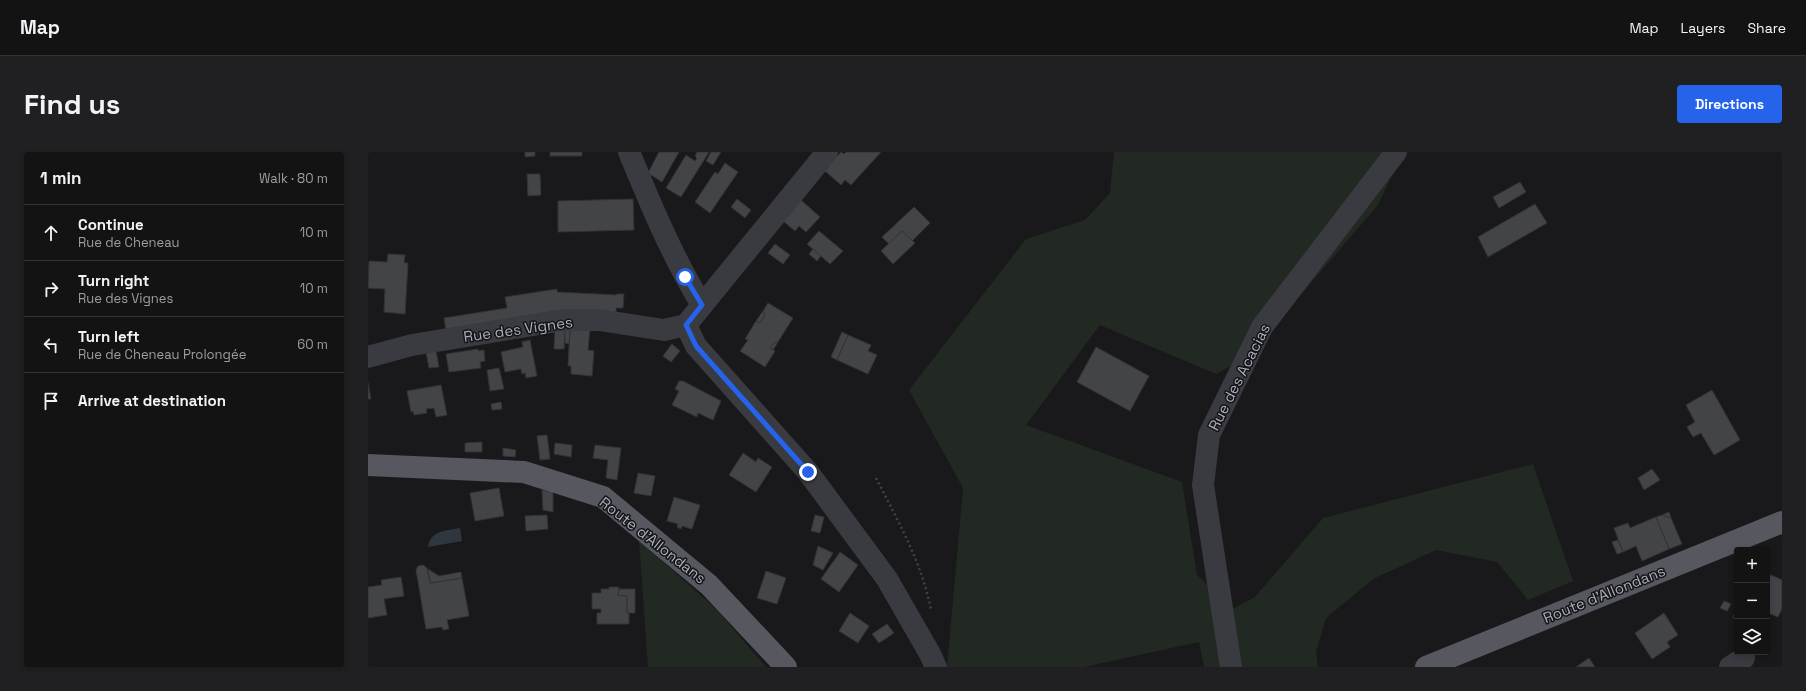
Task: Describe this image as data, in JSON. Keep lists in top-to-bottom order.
{
  "streets": {
    "main road": ["Route d'Allondans"],
    "street": ["Rue des Vignes", "Rue des Acacias"]
  },
  "page": {
    "header": "Map",
    "nav": ["Map", "Layers", "Share"],
    "buttons": "Directions",
    "title": "Find us",
    "heading": ["1 min", "Walk · 80 m"],
    "list": [
      ["Continue", "Rue de Cheneau", "10 m"],
      ["Turn right", "Rue des Vignes", "10 m"],
      ["Turn left", "Rue de Cheneau Prolongée", "60 m"],
      "Arrive at destination"
    ],
    "map_buttons": ["+", "−"]
  }
}
